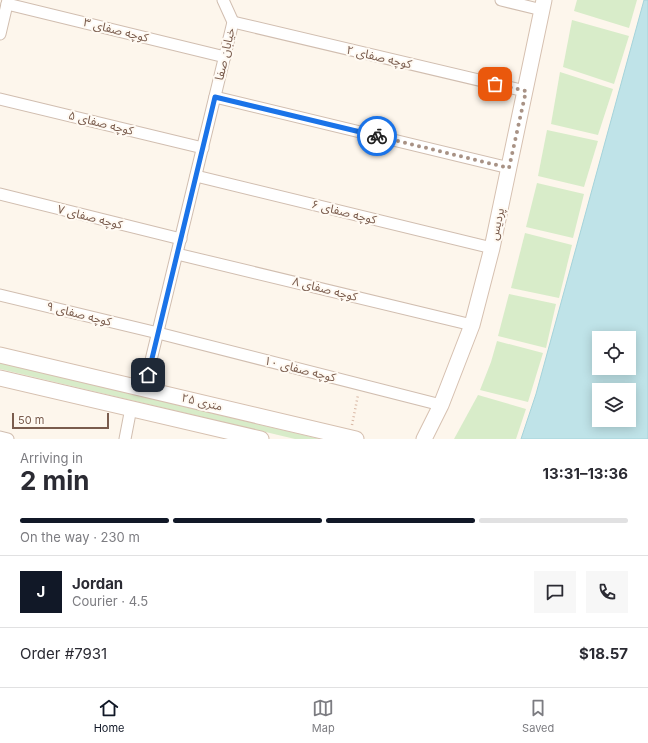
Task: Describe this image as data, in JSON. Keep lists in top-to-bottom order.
{
  "streets": {
    "street": [
      "کوچه صفای ۳",
      "خیابان صفا",
      "کوچه صفای ۲",
      "کوچه صفای ۵",
      "کوچه صفای ۶",
      "کوچه صفای ۷",
      "پردیس",
      "کوچه صفای ۸",
      "کوچه صفای ۹",
      "کوچه صفای ۱۰",
      "۲۵ متری"
    ]
  },
  "crossings": [
    ["کوچه صفای ۳", "خیابان صفا"],
    ["خیابان صفا", "کوچه صفای ۲"],
    ["خیابان صفا", "کوچه صفای ۵"],
    ["خیابان صفا", "کوچه صفای ۶"],
    ["خیابان صفا", "کوچه صفای ۷"],
    ["خیابان صفا", "کوچه صفای ۸"],
    ["خیابان صفا", "کوچه صفای ۹"],
    ["خیابان صفا", "کوچه صفای ۱۰"],
    ["خیابان صفا", "۲۵ متری"],
    ["کوچه صفای ۲", "پردیس"],
    ["کوچه صفای ۶", "پردیس"],
    ["پردیس", "کوچه صفای ۸"],
    ["پردیس", "کوچه صفای ۱۰"],
    ["کوچه صفای ۹", "کوچه صفای ۱۰"]
  ],
  "scale_bar": "50 m",
  "page": {
    "scale": "50 m",
    "heading": ["2 min", "Arriving in", "13:31–13:36"],
    "panel": [
      "Jordan",
      "Courier · 4.5",
      "Order #7931",
      "$18.57"
    ],
    "bar": "On the way · 230 m",
    "round": "J",
    "tabs": ["Home", "Map", "Saved"]
  }
}
